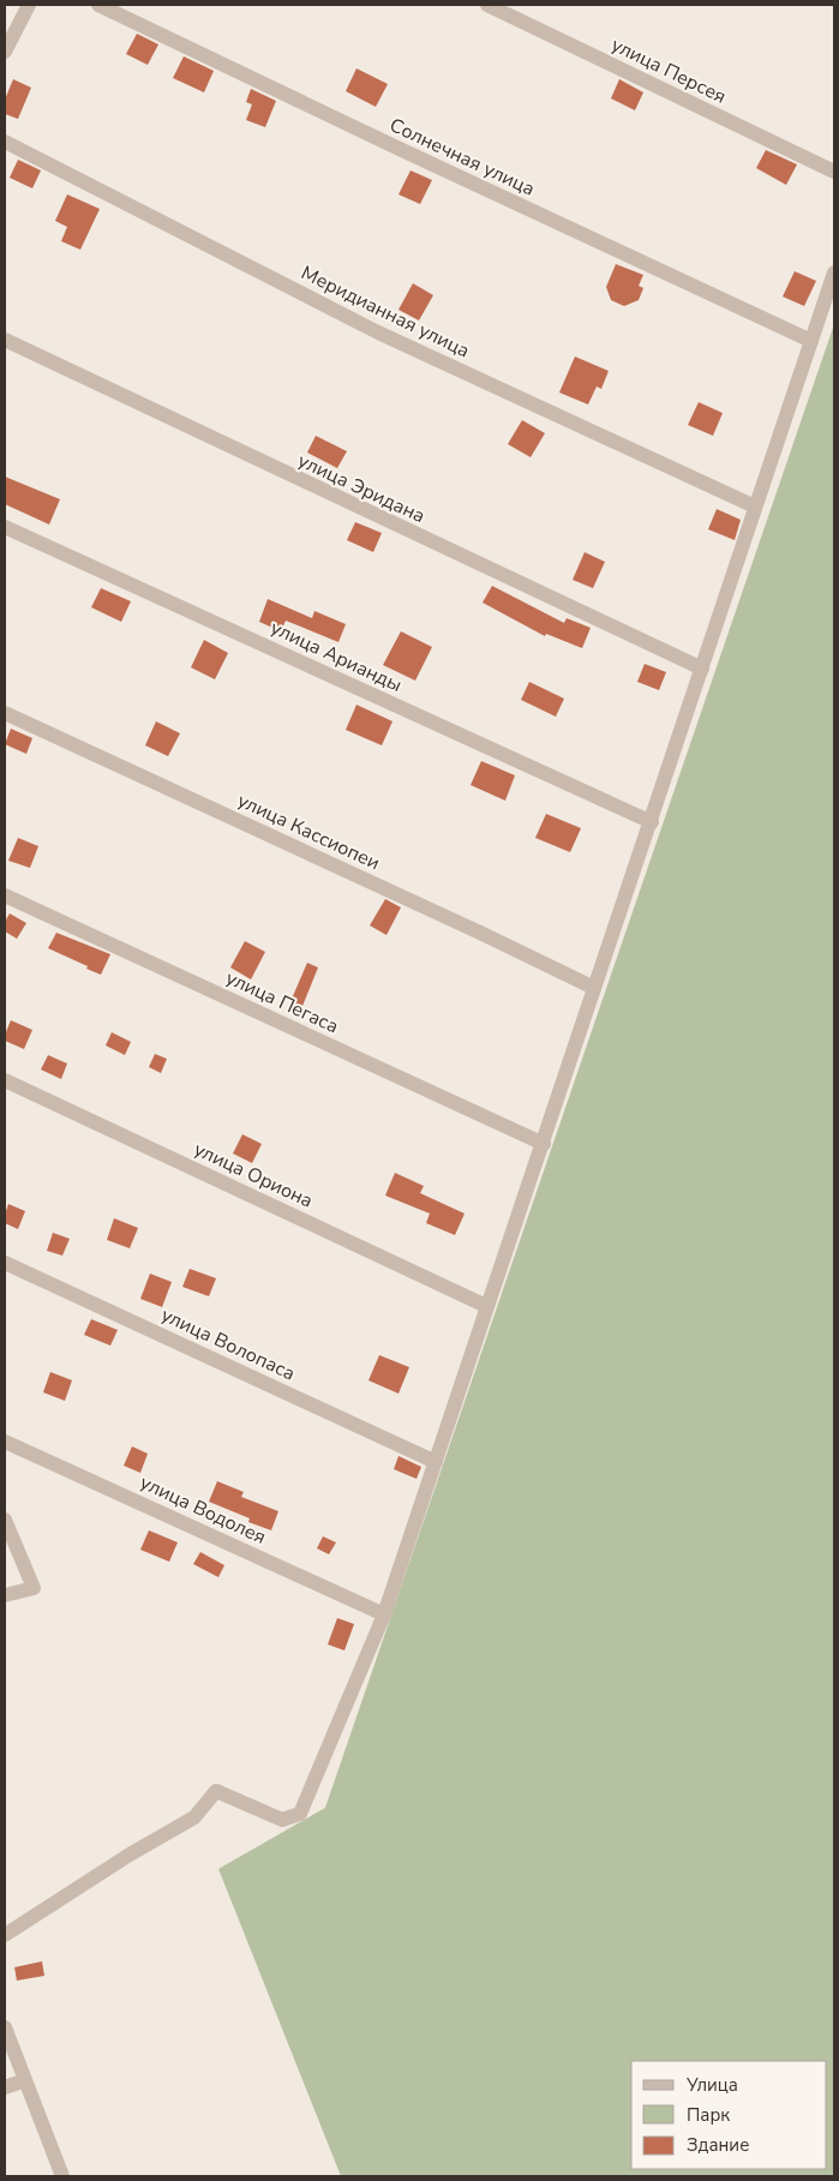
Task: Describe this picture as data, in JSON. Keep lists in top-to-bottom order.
{
  "streets": {
    "street": [
      "улица Персея",
      "Солнечная улица",
      "Меридианная улица",
      "улица Эридана",
      "улица Арианды",
      "улица Кассиопеи",
      "улица Пегаса",
      "улица Ориона",
      "улица Волопаса",
      "улица Водолея"
    ]
  },
  "legend": ["Улица", "Парк", "Здание"]
}
